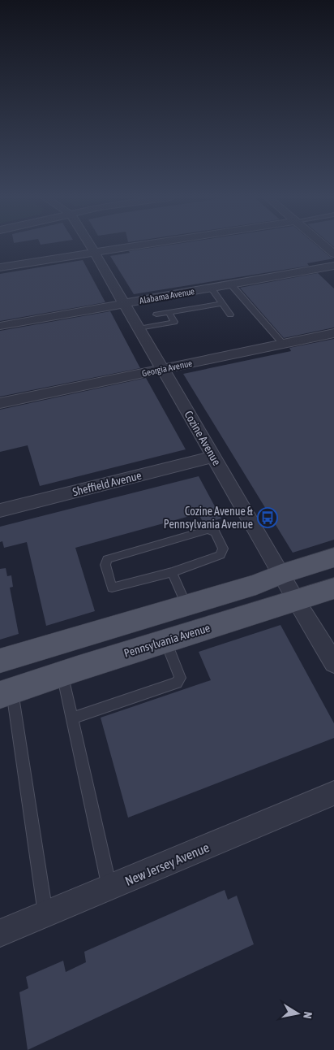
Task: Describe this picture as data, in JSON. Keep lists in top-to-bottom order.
{
  "streets": {
    "main road": ["Pennsylvania Avenue"],
    "street": [
      "Alabama Avenue",
      "Georgia Avenue",
      "Cozine Avenue",
      "Sheffield Avenue",
      "New Jersey Avenue"
    ]
  },
  "crossings": [
    ["Alabama Avenue", "Cozine Avenue"],
    ["Georgia Avenue", "Cozine Avenue"],
    ["Cozine Avenue", "Sheffield Avenue"],
    ["Cozine Avenue", "Pennsylvania Avenue"]
  ],
  "places": {
    "bus stop": ["Cozine Avenue & Pennsylvania Avenue"]
  },
  "north": "right"
}
